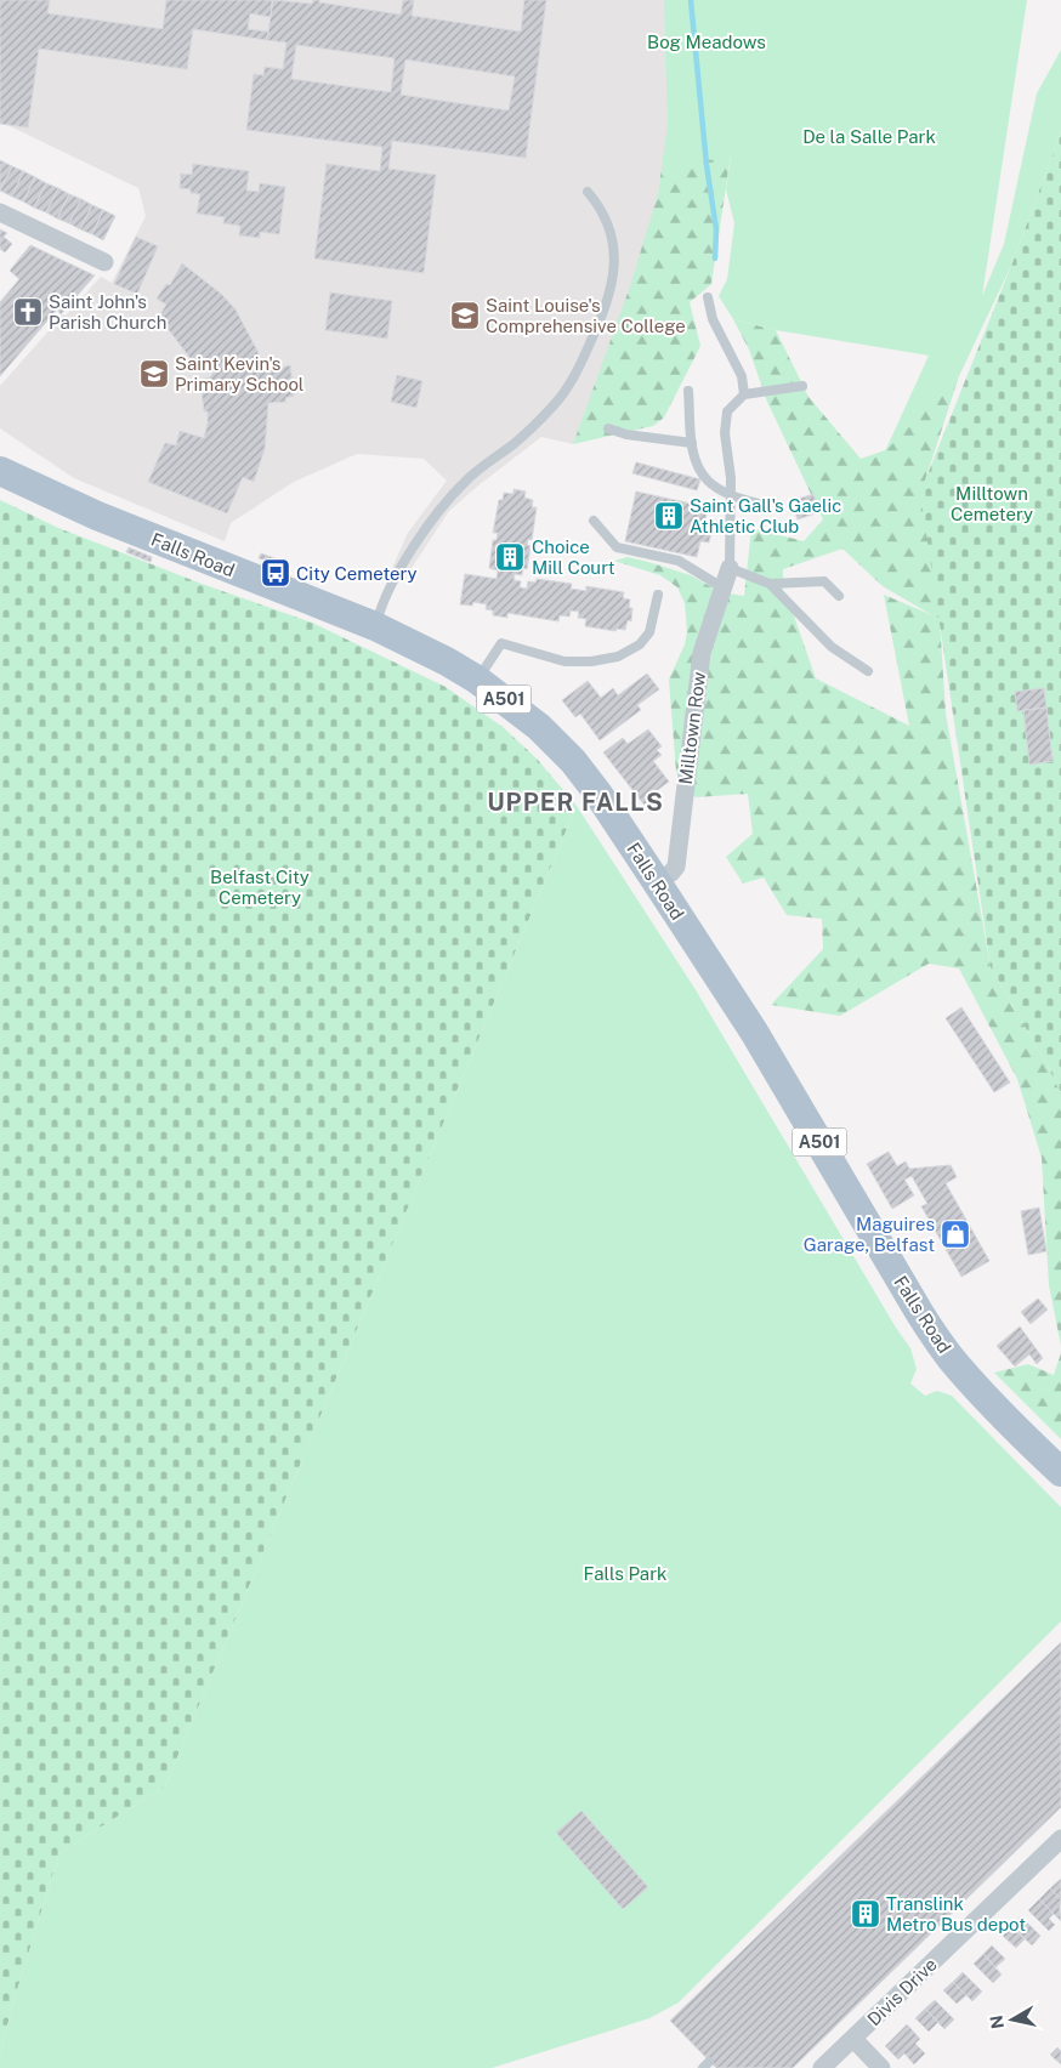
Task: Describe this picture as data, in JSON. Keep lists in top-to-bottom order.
{
  "streets": {
    "main road": ["Falls Road", "A501"],
    "street": ["Milltown Row", "Divis Drive"]
  },
  "crossings": [
    ["Falls Road", "Milltown Row"]
  ],
  "districts": ["UPPER FALLS"],
  "parks": [
    "Bog Meadows",
    "De la Salle Park",
    "Milltown Cemetery",
    "Belfast City Cemetery",
    "Falls Park"
  ],
  "places": {
    "church": ["Saint John's Parish Church"],
    "school or university": ["Saint Louise's Comprehensive College", "Saint Kevin's Primary School"],
    "building": ["Saint Gall's Gaelic Athletic Club", "Choice Mill Court", "Translink Metro Bus depot"],
    "bus stop": ["City Cemetery"],
    "shop": ["Maguires Garage, Belfast"]
  },
  "north": "left"
}
